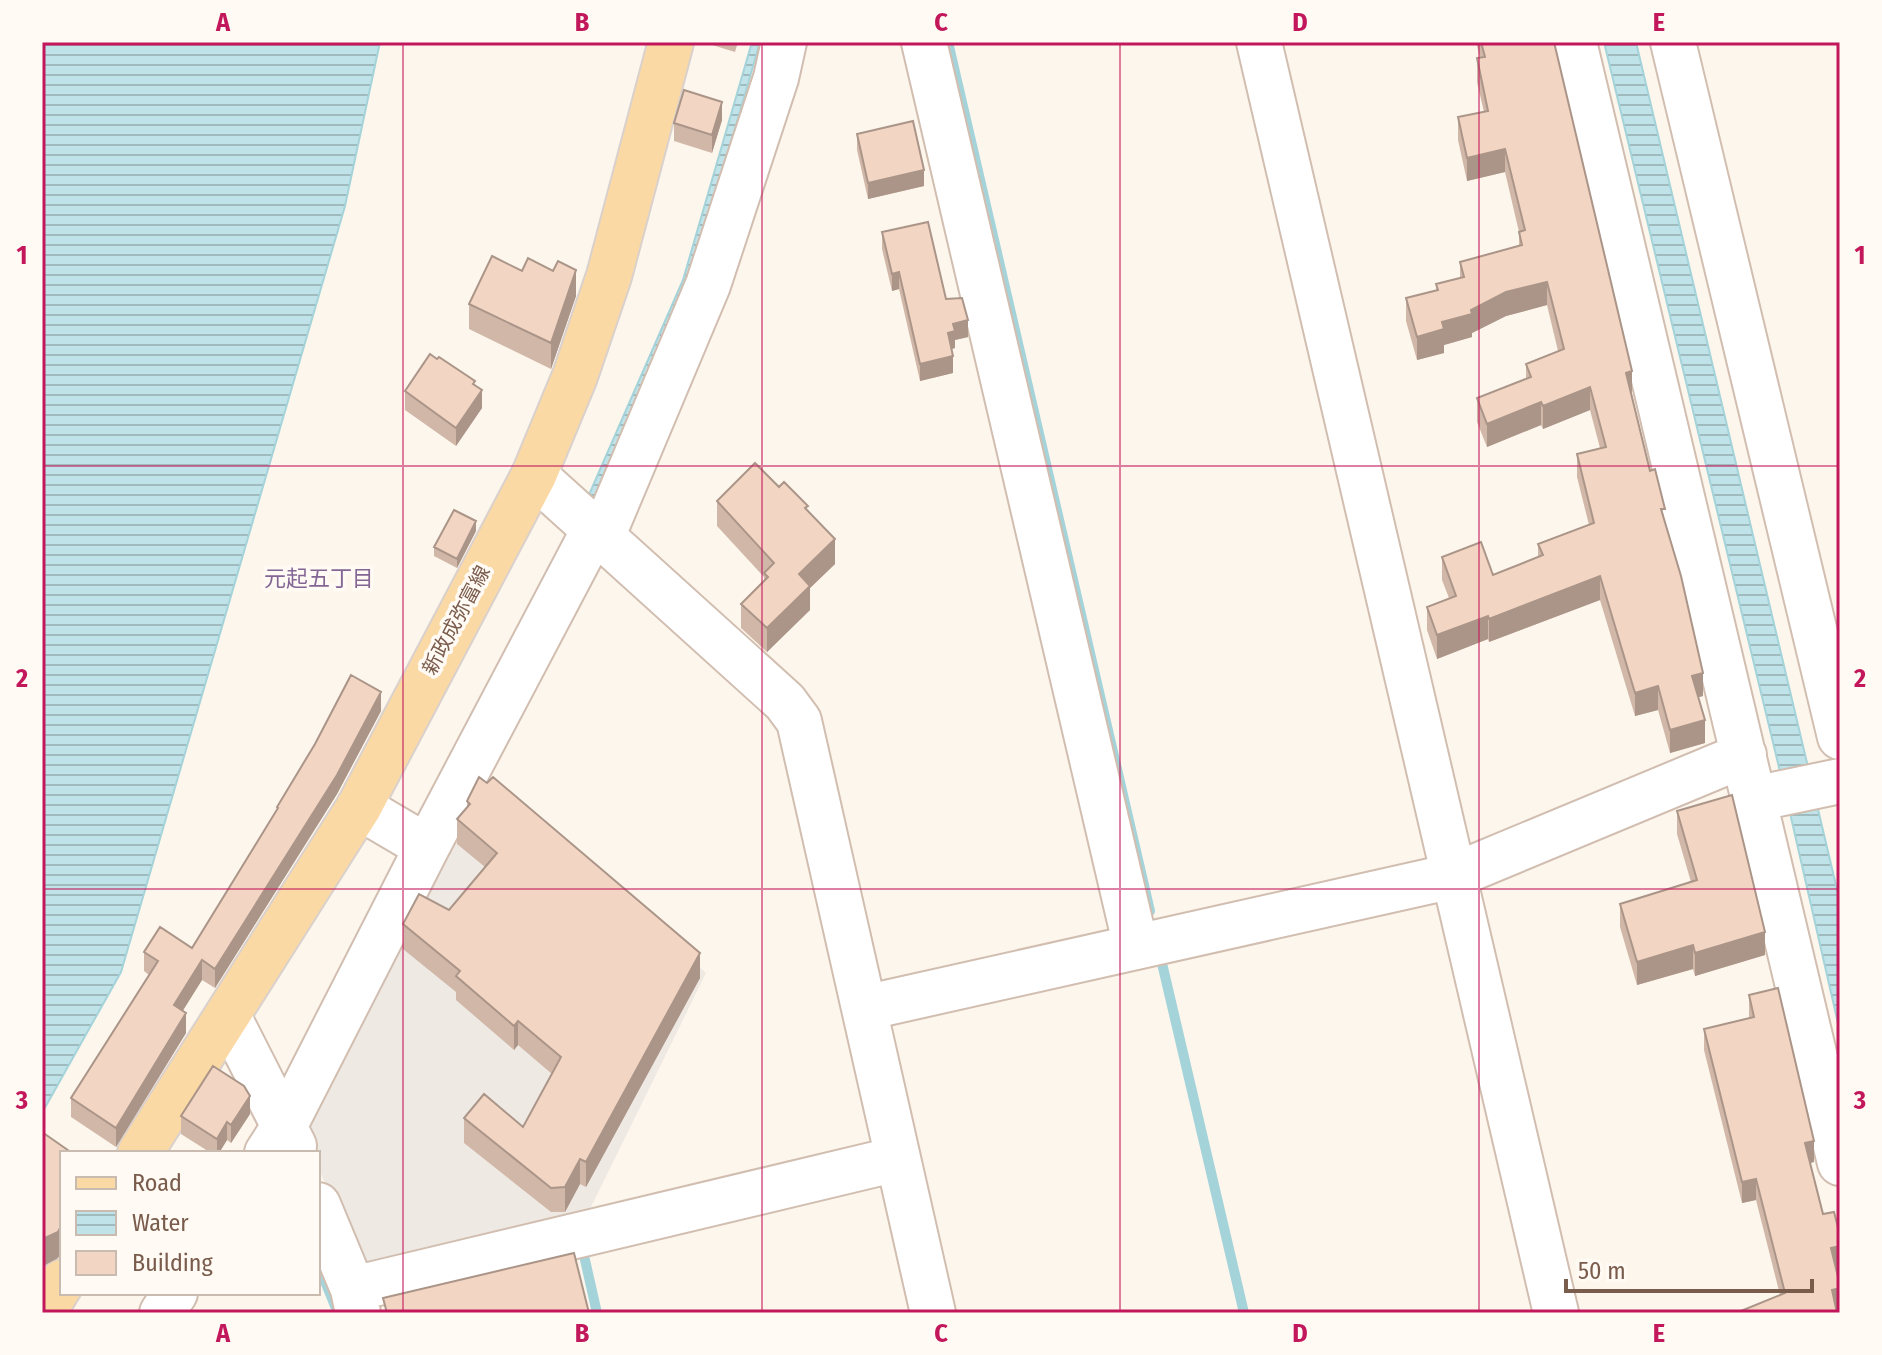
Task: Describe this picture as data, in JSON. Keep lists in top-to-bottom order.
{
  "streets": {
    "main road": ["新政成弥富線"]
  },
  "districts": ["元起五丁目"],
  "legend": ["Road", "Water", "Building"],
  "scale_bar": "50 m",
  "grid": {
    "columns": [
      "A",
      "B",
      "C",
      "D",
      "E"
    ],
    "rows": ["1", "2", "3"]
  }
}
